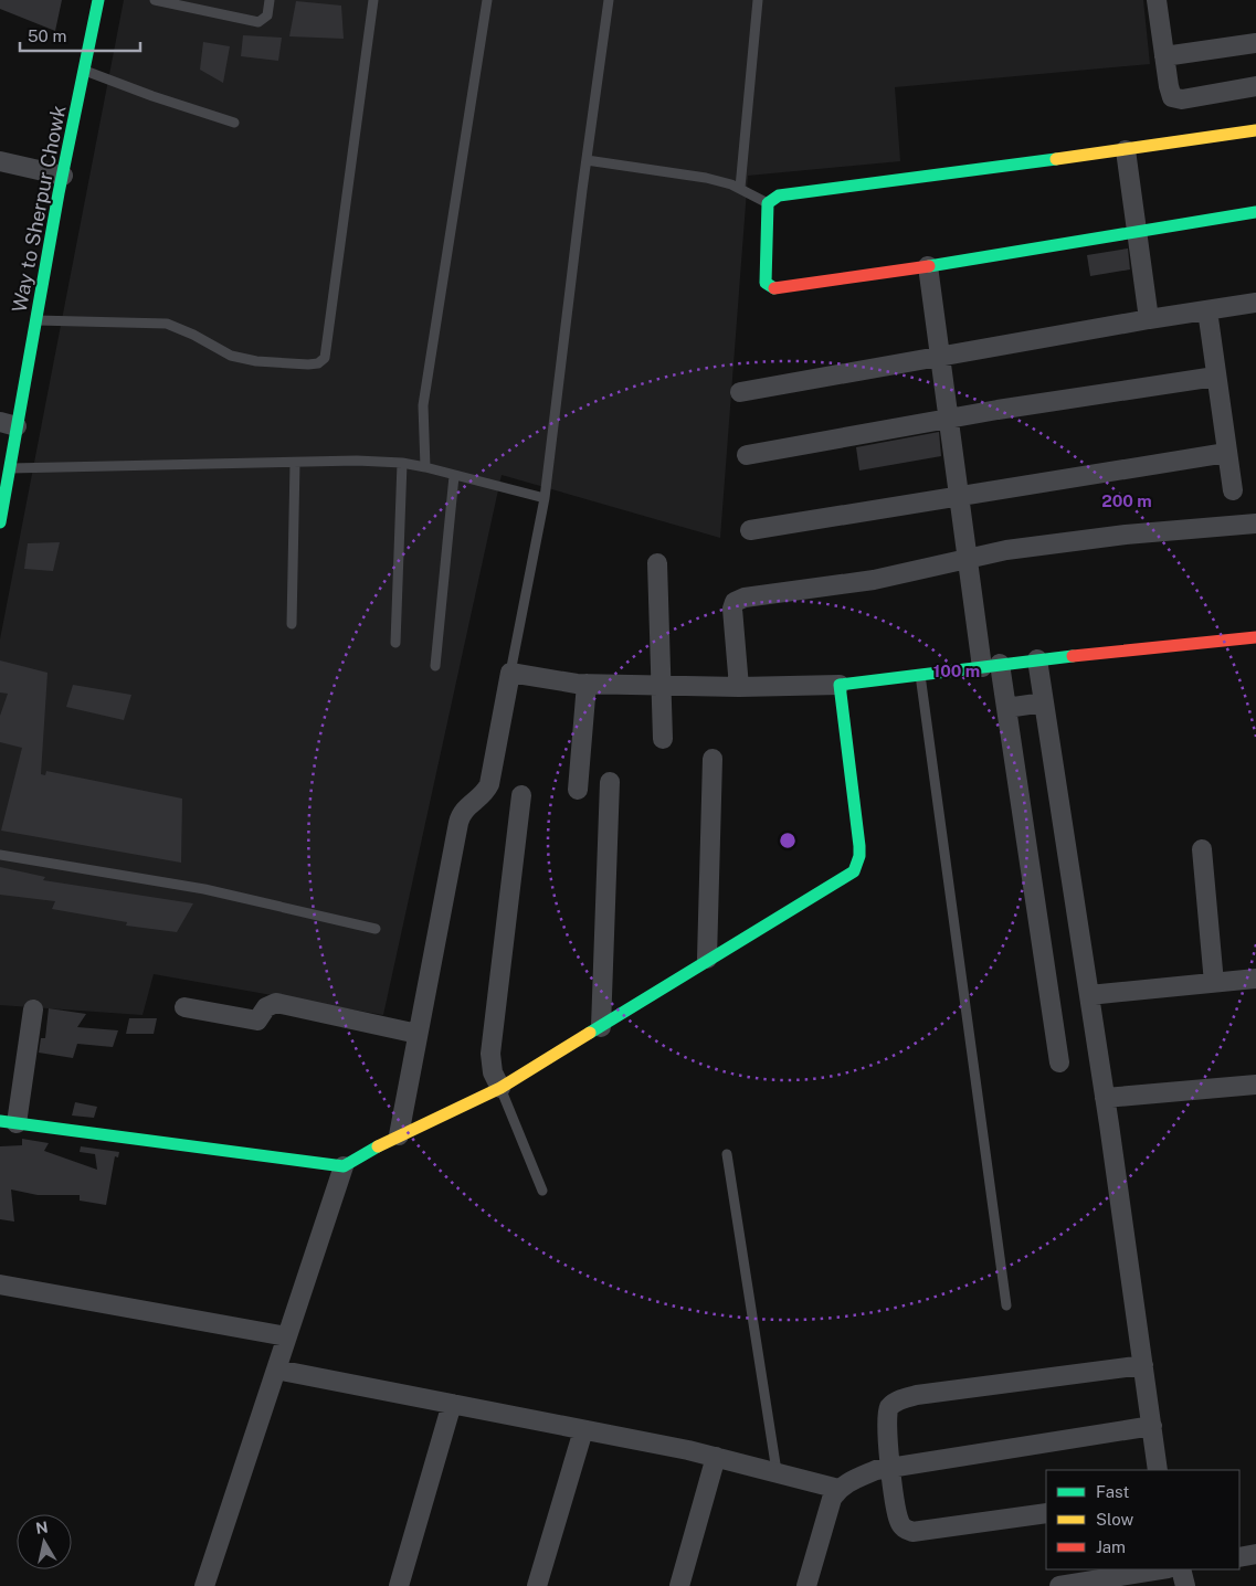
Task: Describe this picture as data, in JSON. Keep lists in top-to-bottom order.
{
  "streets": {
    "street": ["Way to Sherpur Chowk"]
  },
  "legend": ["Fast", "Slow", "Jam"],
  "scale_bar": "50 m",
  "north": "top",
  "rings": ["200 m", "100 m"]
}
